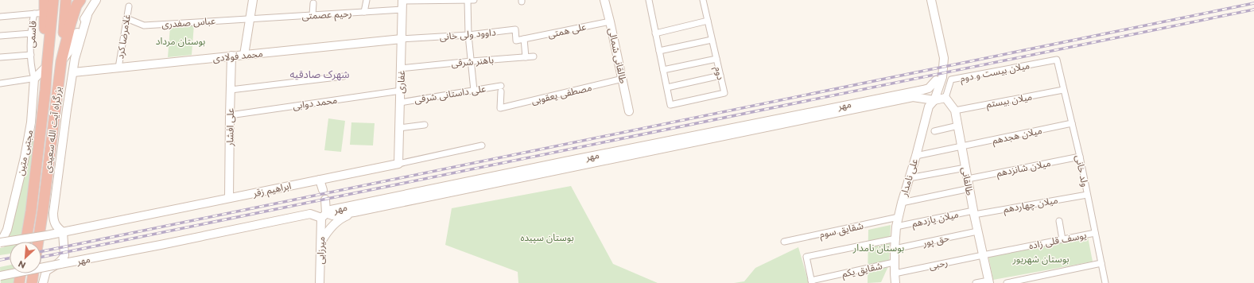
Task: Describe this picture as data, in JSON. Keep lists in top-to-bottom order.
{
  "streets": {
    "highway": ["بزرگراه آیت الله سعیدی"],
    "street": [
      "رحیم عصمتی",
      "عباس صفدری",
      "علی همتی",
      "قاسمی",
      "داوود ولی خانی",
      "غلامرضا کرد",
      "محمد فولادی",
      "طالقانی شمالی",
      "باهنر شرقی",
      "میلان بیست و دوم",
      "دوم",
      "غفاری",
      "علی داستانی شرقی",
      "مصطفی یعقوبی",
      "میلان بیستم",
      "محمد دوابی",
      "مهر",
      "علی افشار",
      "میلان هجدهم",
      "مجتبی متین",
      "میلان شانزدهم",
      "ولد خانی",
      "علی نامدار",
      "طالقانی",
      "ابراهیم زقر",
      "میلان چهاردهم",
      "میلان یازدهم",
      "شقایق سوم",
      "حق پور",
      "یوسف قلی زاده",
      "میرزایی",
      "رحبی",
      "شقایق یکم"
    ]
  },
  "crossings": [
    ["رحیم عصمتی", "عباس صفدری"],
    ["رحیم عصمتی", "غفاری"],
    ["عباس صفدری", "غلامرضا کرد"],
    ["علی همتی", "داوود ولی خانی"],
    ["علی همتی", "طالقانی شمالی"],
    ["قاسمی", "مجتبی متین"],
    ["داوود ولی خانی", "محمد فولادی"],
    ["داوود ولی خانی", "غفاری"],
    ["غلامرضا کرد", "محمد فولادی"],
    ["محمد فولادی", "غفاری"],
    ["محمد فولادی", "علی افشار"],
    ["طالقانی شمالی", "مصطفی یعقوبی"],
    ["باهنر شرقی", "غفاری"],
    ["میلان بیست و دوم", "ولد خانی"],
    ["غفاری", "علی داستانی شرقی"],
    ["غفاری", "محمد دوابی"],
    ["غفاری", "ابراهیم زقر"],
    ["علی داستانی شرقی", "مصطفی یعقوبی"],
    ["میلان بیستم", "ولد خانی"],
    ["میلان بیستم", "طالقانی"],
    ["محمد دوابی", "علی افشار"],
    ["مهر", "علی نامدار"],
    ["مهر", "میرزایی"],
    ["علی افشار", "ابراهیم زقر"],
    ["میلان هجدهم", "ولد خانی"],
    ["میلان هجدهم", "علی نامدار"],
    ["میلان هجدهم", "طالقانی"],
    ["میلان شانزدهم", "ولد خانی"],
    ["میلان شانزدهم", "طالقانی"],
    ["ولد خانی", "میلان چهاردهم"],
    ["ولد خانی", "یوسف قلی زاده"],
    ["علی نامدار", "میلان یازدهم"],
    ["علی نامدار", "شقایق سوم"],
    ["علی نامدار", "حق پور"],
    ["علی نامدار", "رحبی"],
    ["علی نامدار", "شقایق یکم"],
    ["طالقانی", "میلان چهاردهم"],
    ["طالقانی", "میلان یازدهم"],
    ["طالقانی", "حق پور"],
    ["طالقانی", "یوسف قلی زاده"],
    ["طالقانی", "رحبی"],
    ["میلان چهاردهم", "میلان یازدهم"],
    ["یوسف قلی زاده", "رحبی"]
  ],
  "districts": ["شهرک صادقیه"],
  "parks": [
    "بوستان مرداد",
    "بوستان سپیده",
    "بوستان نامدار",
    "بوستان شهریور"
  ],
  "north": "bottom left"
}
